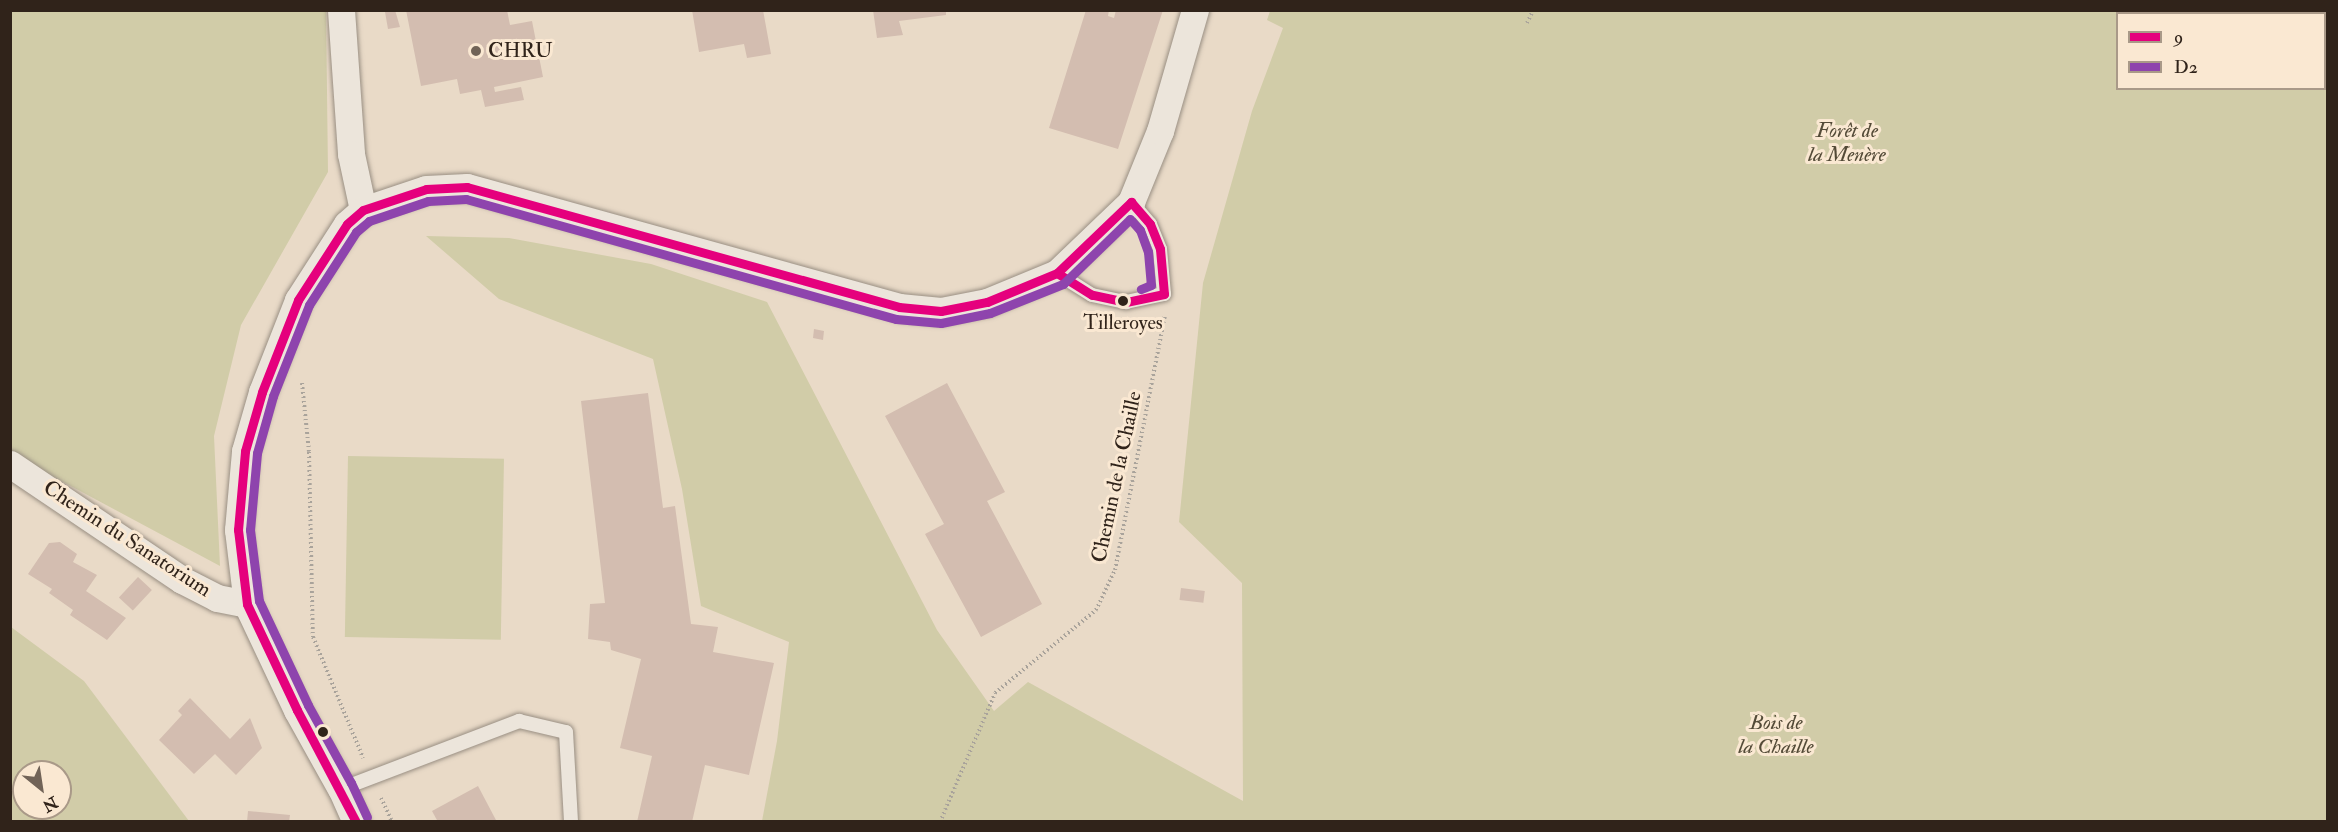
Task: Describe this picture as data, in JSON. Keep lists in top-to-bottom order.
{
  "streets": {
    "street": ["Chemin du Sanatorium"],
    "path": ["Chemin de la Chaille"]
  },
  "parks": ["Forêt de la Menère", "Bois de la Chaille"],
  "places": ["CHRU", "Tilleroyes"],
  "lines": ["transit line 9", "transit line D2"],
  "legend": ["9", "D2"],
  "north": "bottom right"
}
